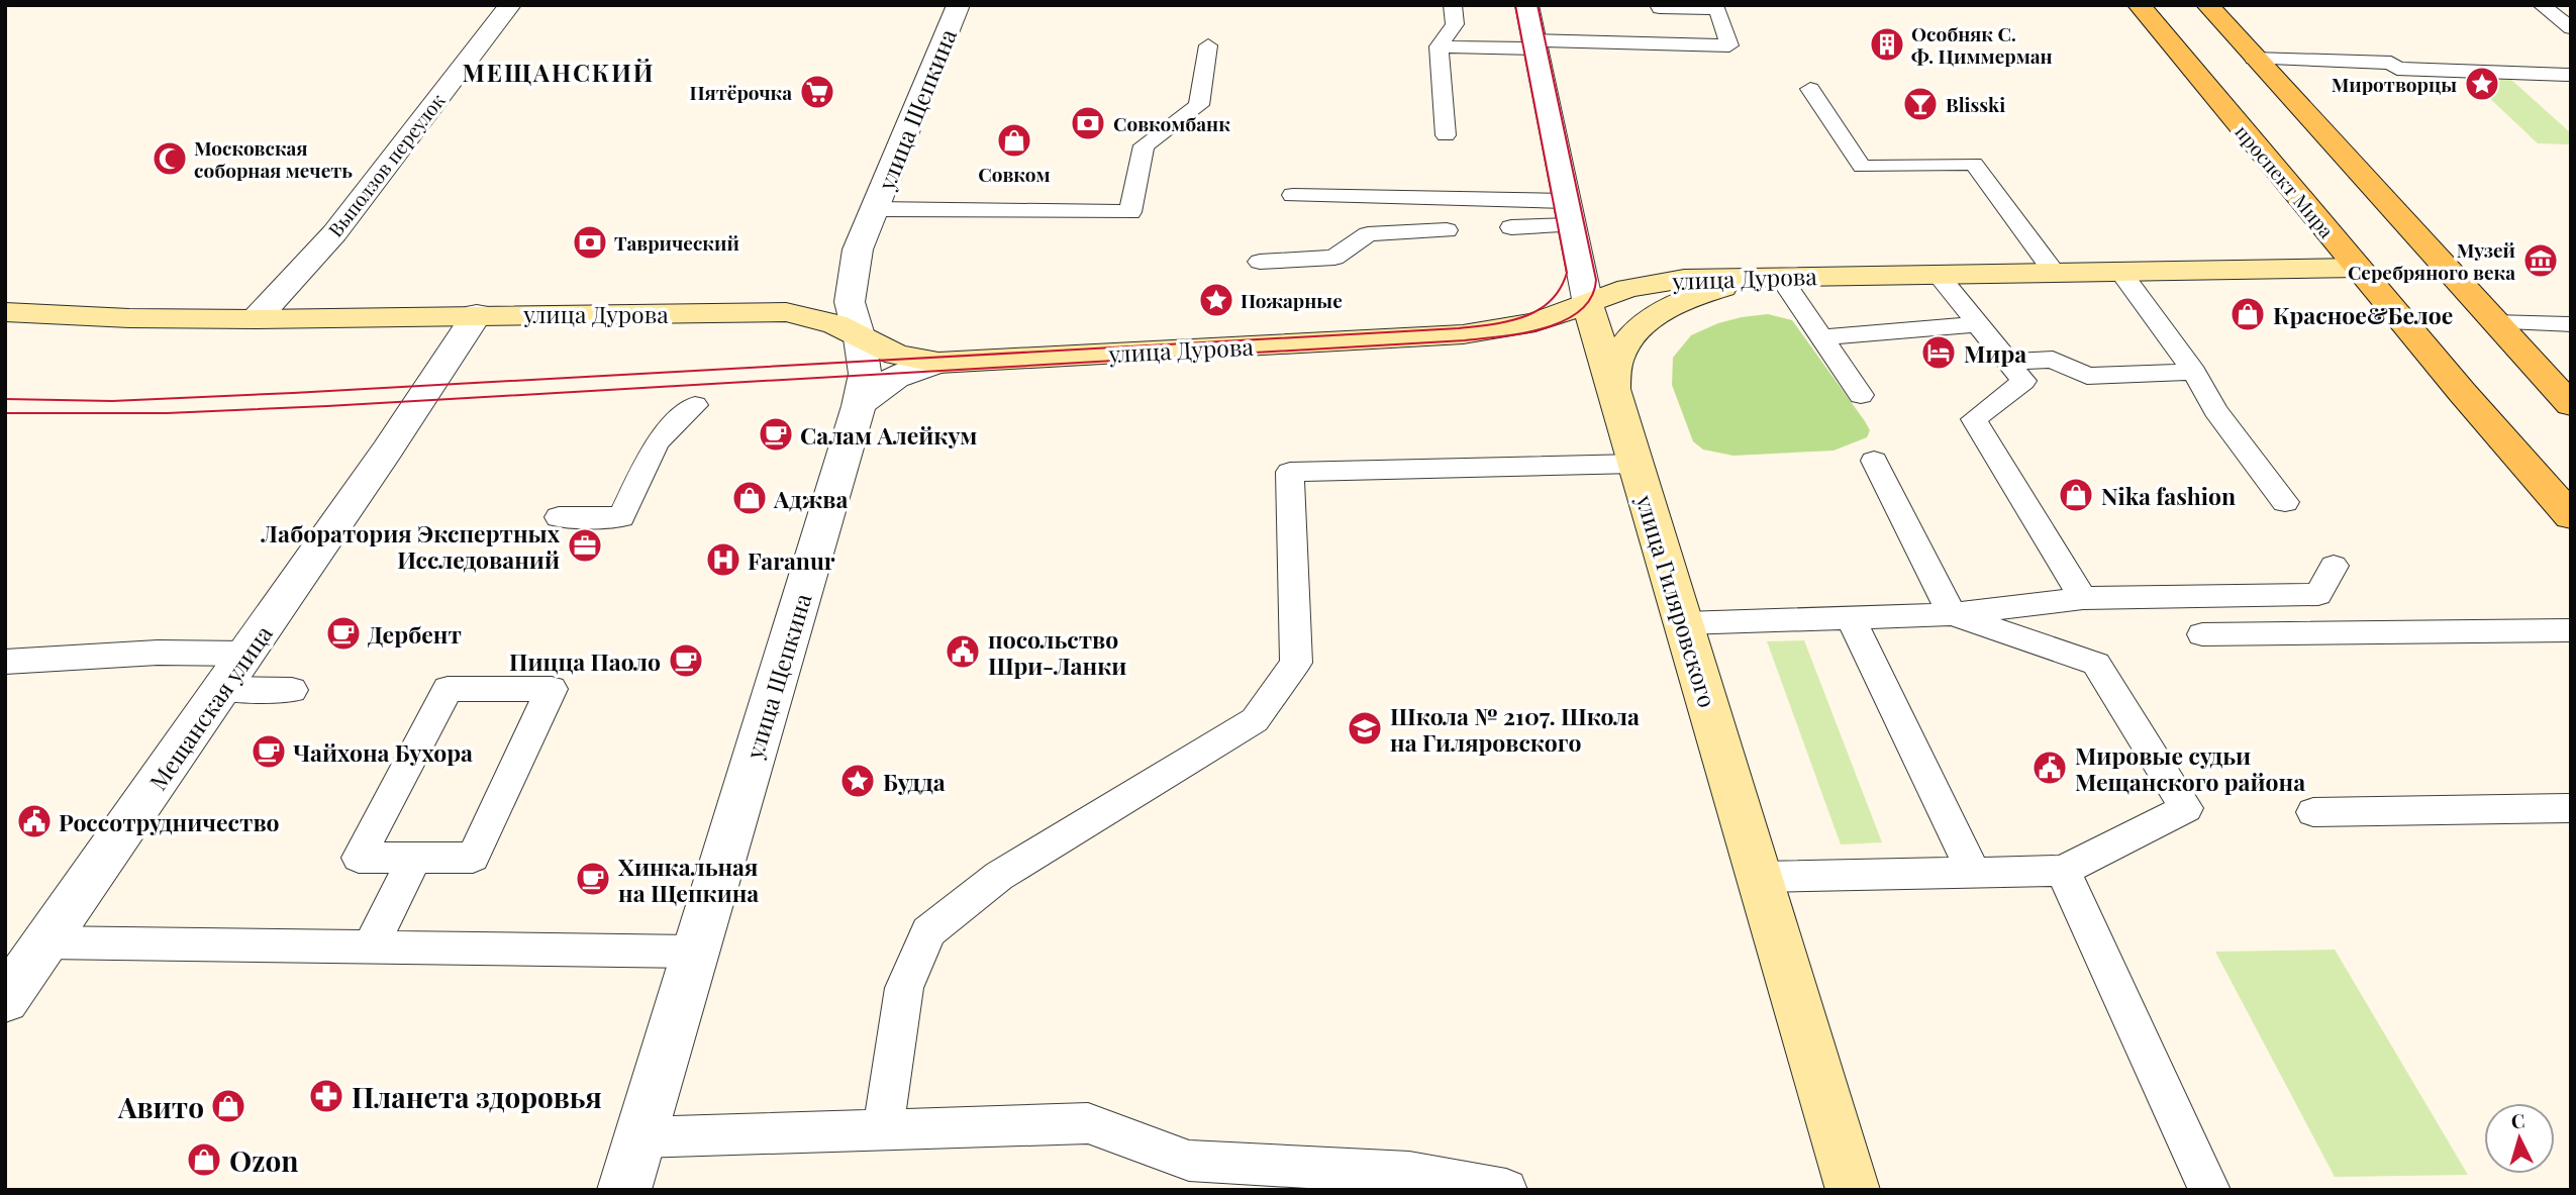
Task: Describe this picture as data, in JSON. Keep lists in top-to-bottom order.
{
  "streets": {
    "main road": ["проспект Мира", "улица Дурова", "улица Гиляровского"],
    "street": ["улица Щепкина", "Выползов переулок", "Мещанская улица"]
  },
  "crossings": [
    ["улица Щепкина", "улица Дурова"],
    ["Выползов переулок", "улица Дурова"],
    ["проспект Мира", "улица Дурова"],
    ["улица Дурова", "улица Гиляровского"],
    ["улица Дурова", "Мещанская улица"]
  ],
  "districts": ["МЕЩАНСКИЙ"],
  "places": {
    "building": ["Особняк С. Ф. Циммерман"],
    "place": ["Миротворцы", "Пожарные", "Будда"],
    "supermarket": ["Пятёрочка"],
    "bar": ["Blisski"],
    "bank": ["Совкомбанк", "Таврический"],
    "shop": [
      "Совком",
      "Красное&Белое",
      "Nika fashion",
      "Аджва",
      "Авито",
      "Ozon"
    ],
    "mosque": ["Московская соборная мечеть"],
    "museum": ["Музей Серебряного века"],
    "hotel": ["Мира"],
    "cafe": [
      "Салам Алейкум",
      "Дербент",
      "Пицца Паоло",
      "Чайхона Бухора",
      "Хинкальная на Щепкина"
    ],
    "office": ["Лаборатория Экспертных Исследований"],
    "hospital": ["Faranur"],
    "public building": ["посольство Шри-Ланки", "Мировые судьи Мещанского района", "Россотрудничество"],
    "school or university": ["Школа № 2107. Школа на Гиляровского"],
    "pharmacy": ["Планета здоровья"]
  },
  "north": "top"
}
